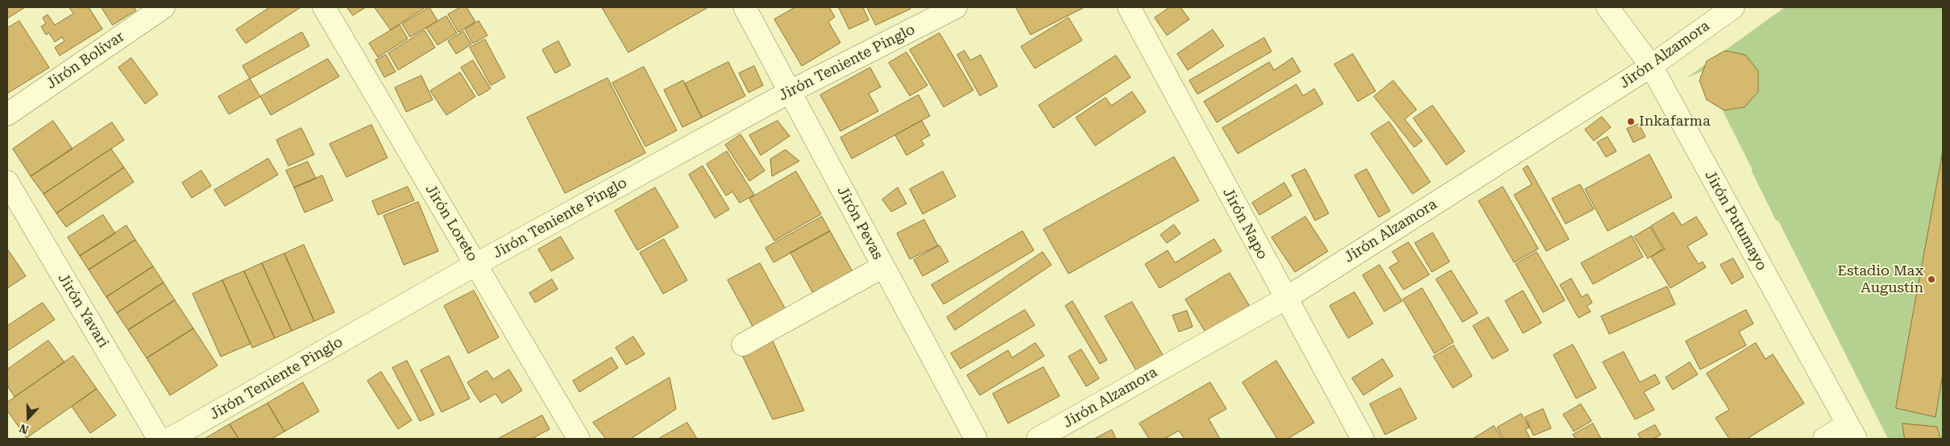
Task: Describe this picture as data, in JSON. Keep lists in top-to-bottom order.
{
  "streets": {
    "street": [
      "Jirón Alzamora",
      "Jirón Bolívar",
      "Jirón Teniente Pinglo",
      "Jirón Putumayo",
      "Jirón Loreto",
      "Jirón Pevas",
      "Jirón Napo",
      "Jirón Yavari"
    ]
  },
  "crossings": [
    ["Jirón Alzamora", "Jirón Putumayo"],
    ["Jirón Alzamora", "Jirón Napo"],
    ["Jirón Teniente Pinglo", "Jirón Loreto"],
    ["Jirón Teniente Pinglo", "Jirón Pevas"]
  ],
  "places": ["Inkafarma", "Estadio Max Augustín"],
  "north": "bottom"
}
